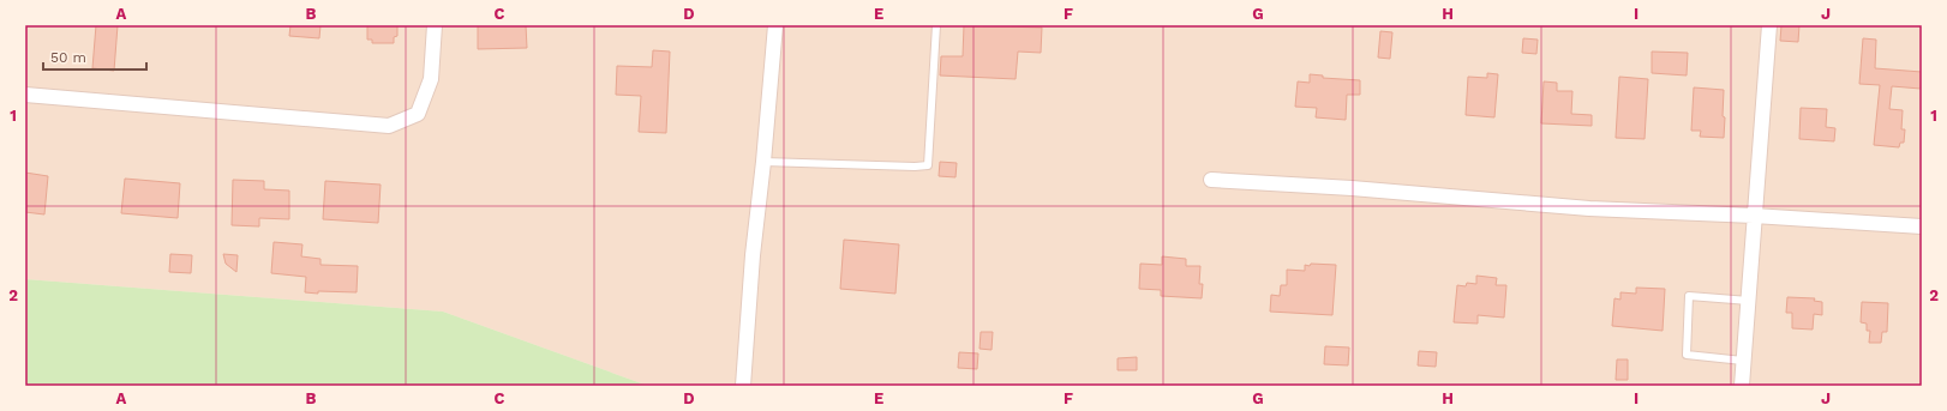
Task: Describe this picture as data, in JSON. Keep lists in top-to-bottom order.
{
  "scale_bar": "50 m",
  "grid": {
    "columns": [
      "A",
      "B",
      "C",
      "D",
      "E",
      "F",
      "G",
      "H",
      "I",
      "J"
    ],
    "rows": ["1", "2"]
  }
}
